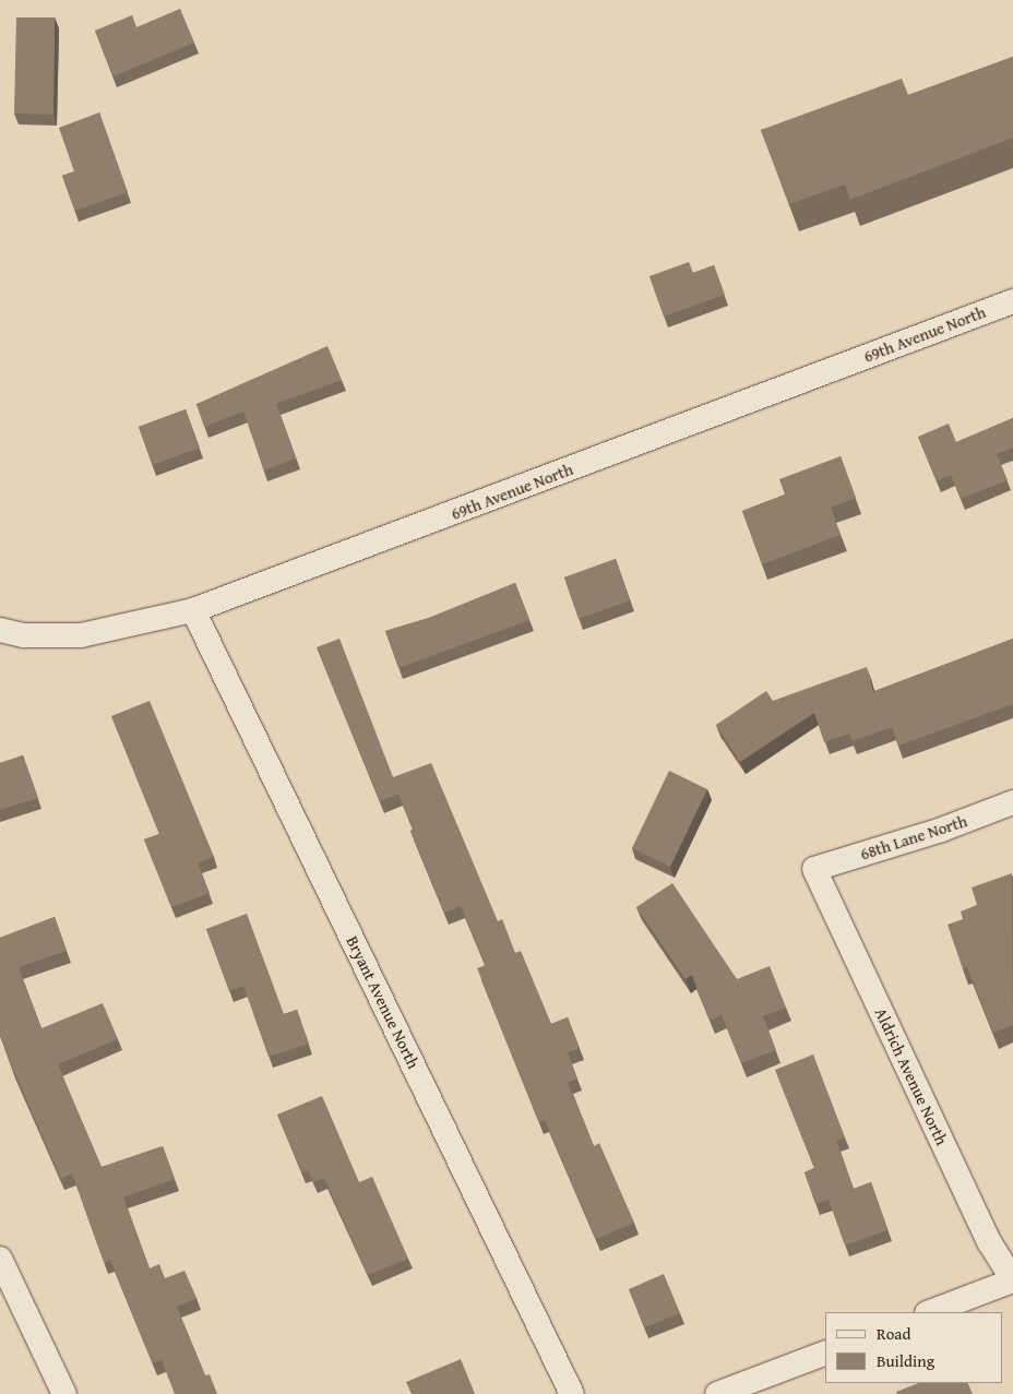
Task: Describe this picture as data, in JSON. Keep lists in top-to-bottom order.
{
  "streets": {
    "street": [
      "69th Avenue North",
      "68th Lane North",
      "Bryant Avenue North",
      "Aldrich Avenue North"
    ]
  },
  "crossings": [
    ["69th Avenue North", "Bryant Avenue North"],
    ["68th Lane North", "Aldrich Avenue North"]
  ],
  "legend": ["Road", "Building"]
}
